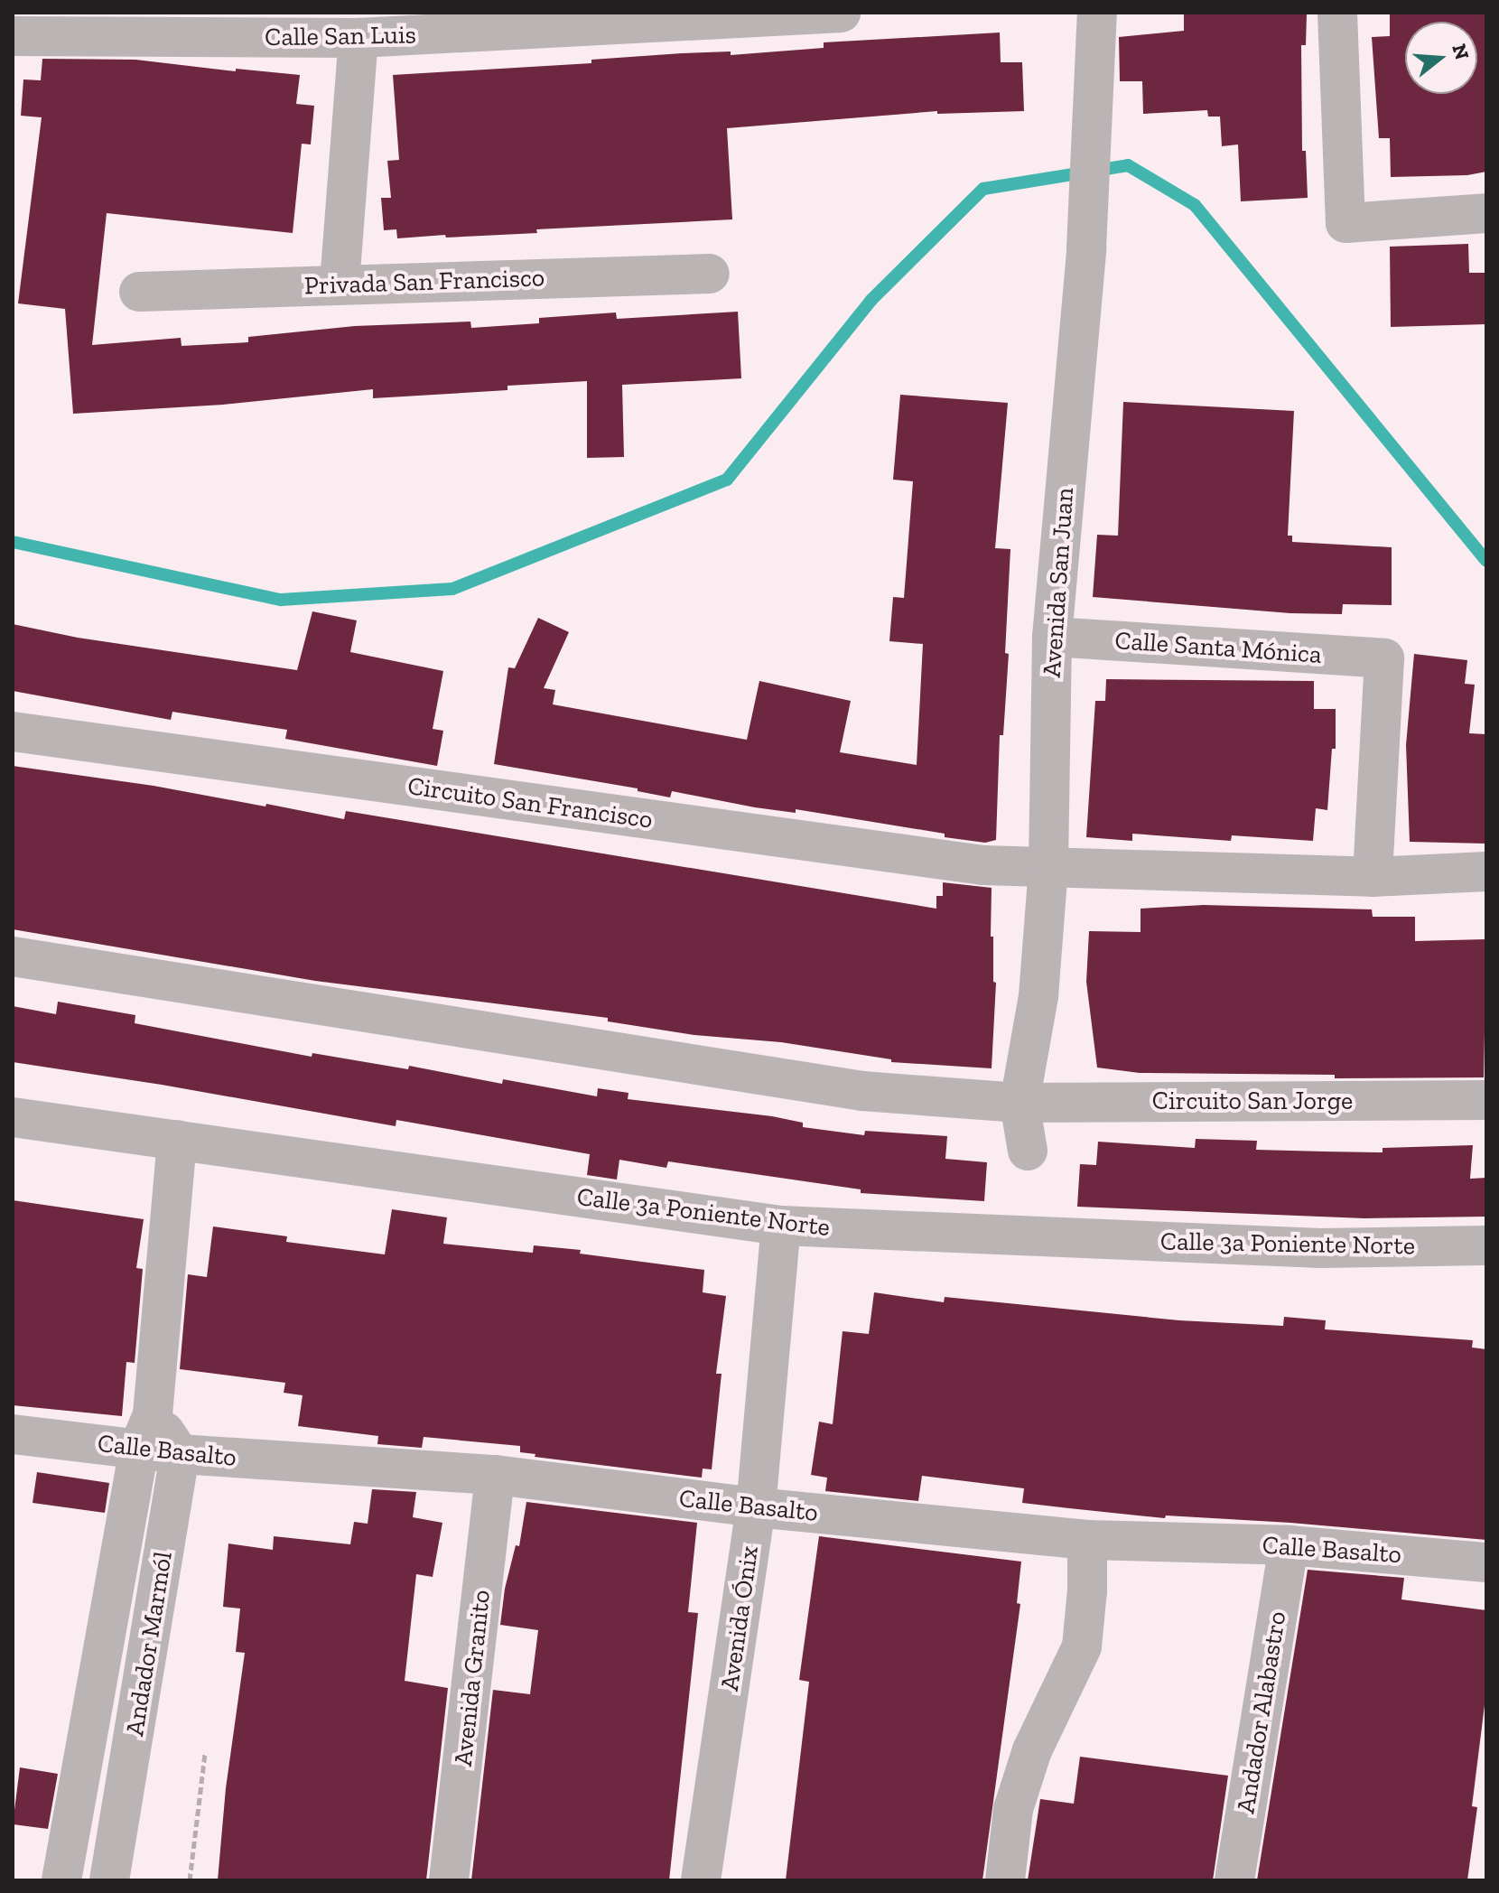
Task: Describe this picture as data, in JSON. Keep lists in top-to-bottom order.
{
  "streets": {
    "street": [
      "Calle San Luis",
      "Privada San Francisco",
      "Avenida San Juan",
      "Calle Santa Mónica",
      "Circuito San Francisco",
      "Circuito San Jorge",
      "Calle 3a Poniente Norte",
      "Calle Basalto",
      "Avenida Ónix",
      "Andador Marmól",
      "Avenida Granito",
      "Andador Alabastro"
    ]
  },
  "crossings": [
    ["Avenida San Juan", "Calle Santa Mónica"],
    ["Avenida San Juan", "Circuito San Francisco"],
    ["Avenida San Juan", "Circuito San Jorge"],
    ["Calle 3a Poniente Norte", "Avenida Ónix"],
    ["Calle 3a Poniente Norte", "Andador Marmól"],
    ["Calle Basalto", "Avenida Ónix"],
    ["Calle Basalto", "Andador Marmól"],
    ["Calle Basalto", "Avenida Granito"],
    ["Calle Basalto", "Andador Alabastro"]
  ],
  "north": "right"
}
